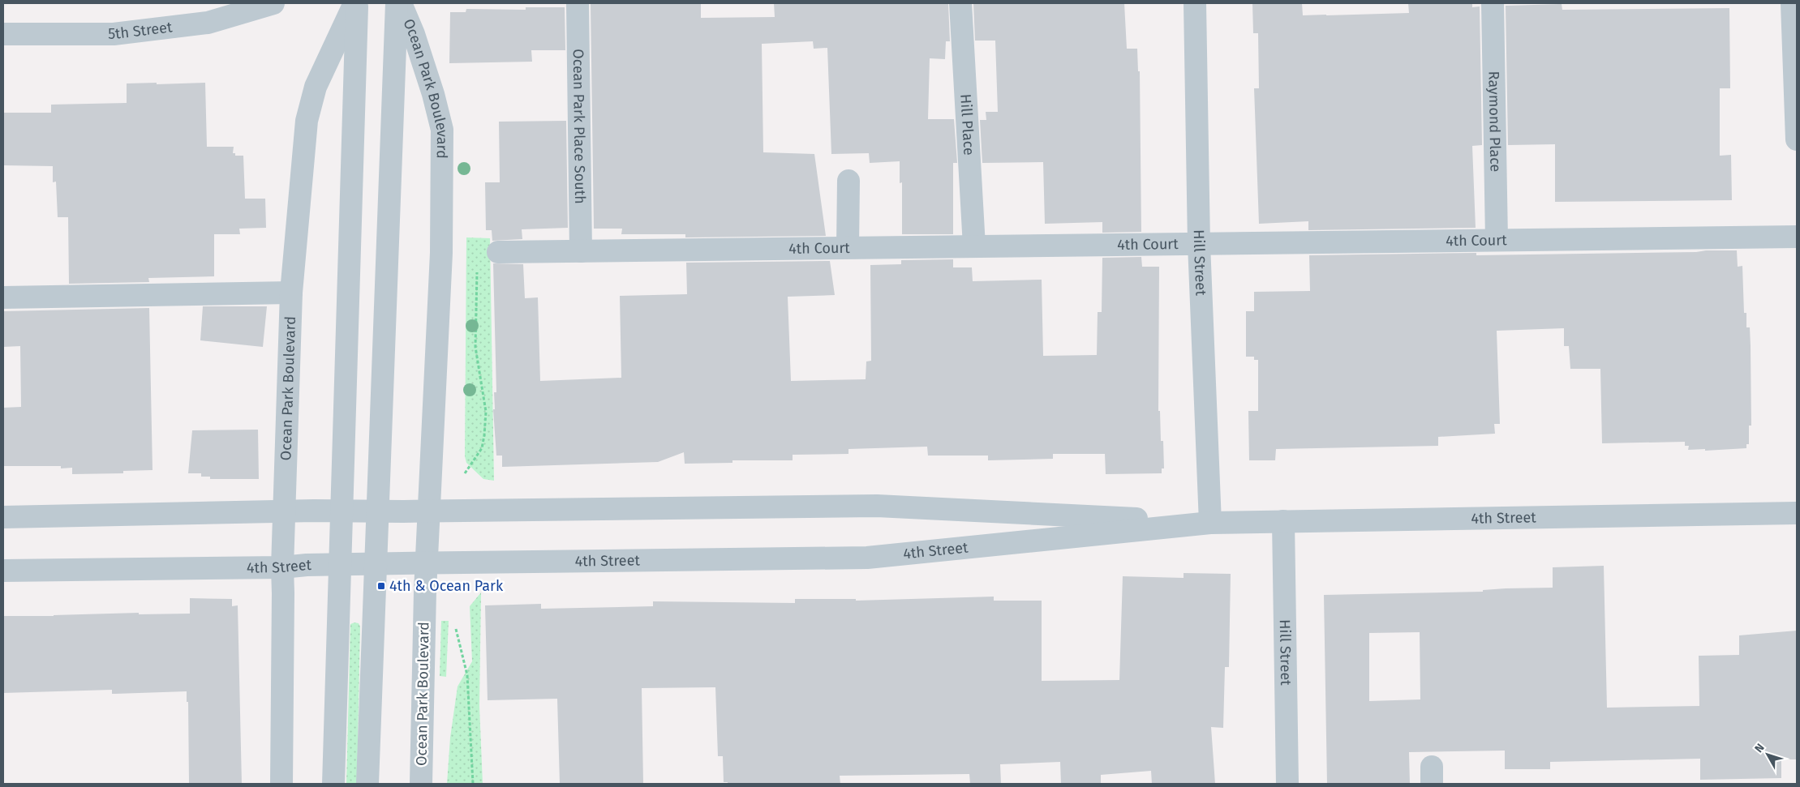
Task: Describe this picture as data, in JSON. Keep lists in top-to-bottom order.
{
  "streets": {
    "street": [
      "5th Street",
      "Ocean Park Boulevard",
      "Raymond Place",
      "Hill Place",
      "Ocean Park Place South",
      "4th Court",
      "Hill Street",
      "4th Street"
    ]
  },
  "crossings": [
    ["Ocean Park Boulevard", "4th Street"],
    ["Raymond Place", "4th Court"],
    ["Hill Place", "4th Court"],
    ["Ocean Park Place South", "4th Court"],
    ["4th Court", "Hill Street"],
    ["Hill Street", "4th Street"]
  ],
  "places": {
    "transit": ["4th & Ocean Park"]
  },
  "north": "top left"
}
